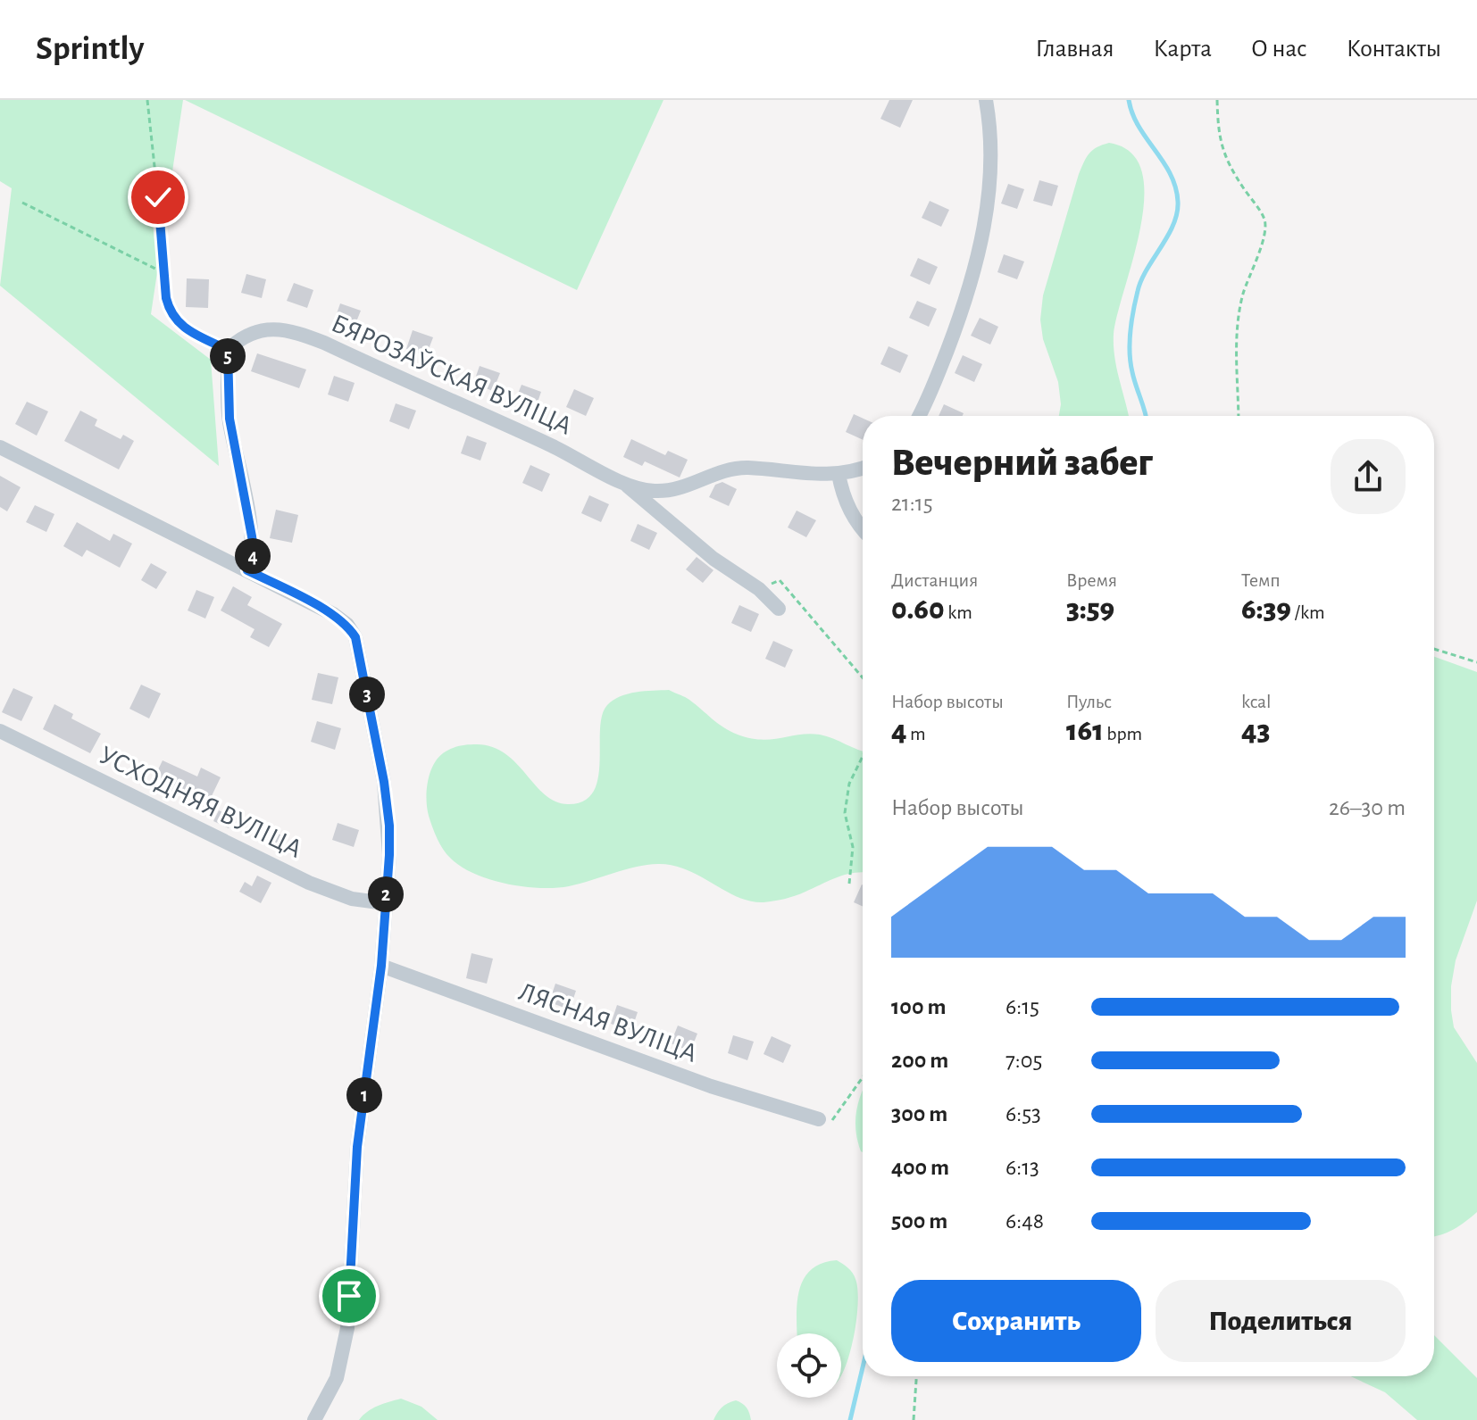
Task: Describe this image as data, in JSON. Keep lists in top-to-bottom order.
{
  "streets": {
    "street": ["БЯРОЗАЎСКАЯ ВУЛІЦА", "УСХОДНЯЯ ВУЛІЦА", "ЛЯСНАЯ ВУЛІЦА"]
  },
  "page": {
    "header": "Sprintly",
    "nav": [
      "Главная",
      "Карта",
      "О нас",
      "Контакты"
    ],
    "pins": [
      "5",
      "4",
      "3",
      "2",
      "1"
    ],
    "heading": ["Вечерний забег", "21:15"],
    "stats": [
      ["Дистанция", "0.60 km"],
      ["Время", "3:59"],
      ["Темп", "6:39 /km"],
      ["Набор высоты", "4 m"],
      ["Пульс", "161 bpm"],
      ["kcal", "43"]
    ],
    "chart": ["Набор высоты", "26–30 m"],
    "list": [
      {
        "name": "100 m",
        "note": "6:15"
      },
      {
        "name": "200 m",
        "note": "7:05"
      },
      {
        "name": "300 m",
        "note": "6:53"
      },
      {
        "name": "400 m",
        "note": "6:13"
      },
      {
        "name": "500 m",
        "note": "6:48"
      }
    ],
    "buttons": ["Сохранить", "Поделиться"]
  }
}
